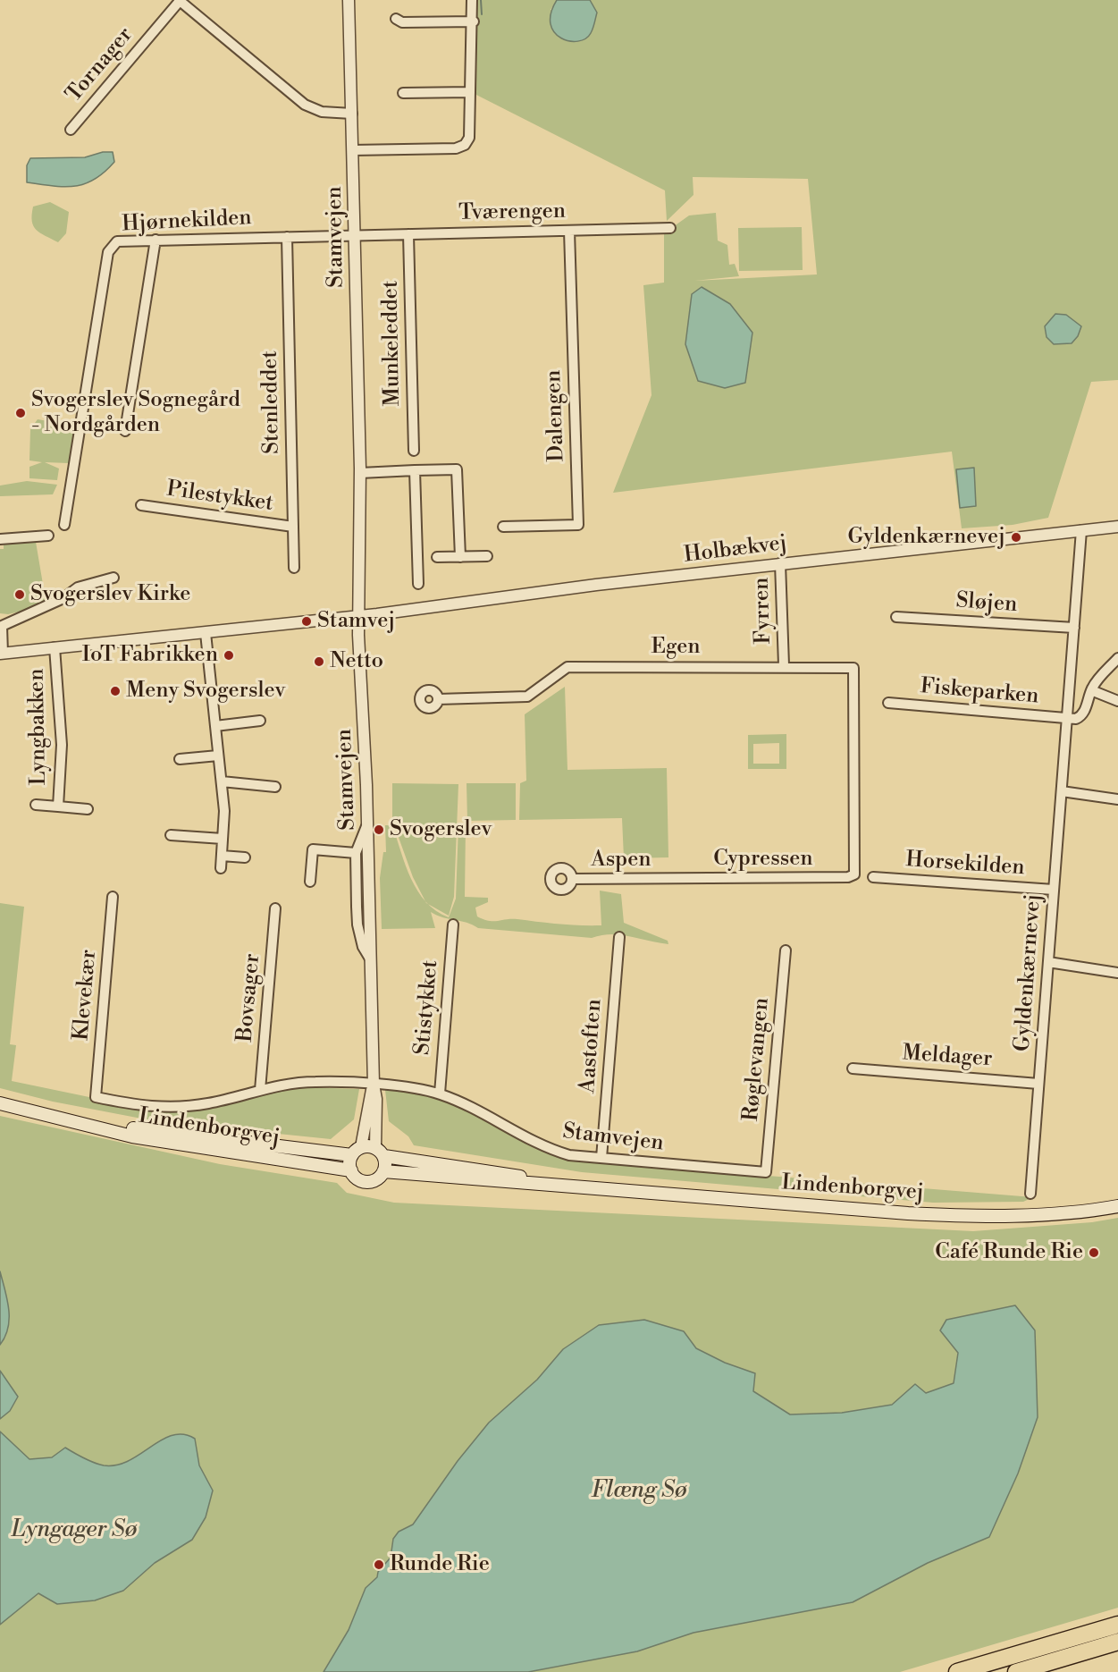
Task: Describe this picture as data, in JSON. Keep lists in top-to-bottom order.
{
  "streets": {
    "main road": ["Lindenborgvej"],
    "street": [
      "Tornager",
      "Tværengen",
      "Hjørnekilden",
      "Stamvejen",
      "Munkeleddet",
      "Stenleddet",
      "Dalengen",
      "Pilestykket",
      "Holbækvej",
      "Sløjen",
      "Fyrren",
      "Egen",
      "Fiskeparken",
      "Lyngbakken",
      "Cypressen",
      "Aspen",
      "Horsekilden",
      "Gyldenkærnevej",
      "Klevekær",
      "Bovsager",
      "Stistykket",
      "Aastoften",
      "Meldager",
      "Røglevangen"
    ]
  },
  "crossings": [
    ["Tværengen", "Hjørnekilden"],
    ["Tværengen", "Stamvejen"],
    ["Tværengen", "Munkeleddet"],
    ["Tværengen", "Dalengen"],
    ["Hjørnekilden", "Stamvejen"],
    ["Hjørnekilden", "Stenleddet"],
    ["Stamvejen", "Holbækvej"],
    ["Stamvejen", "Klevekær"],
    ["Stamvejen", "Bovsager"],
    ["Stamvejen", "Stistykket"],
    ["Stamvejen", "Aastoften"],
    ["Stamvejen", "Røglevangen"],
    ["Stamvejen", "Lindenborgvej"],
    ["Stenleddet", "Pilestykket"],
    ["Holbækvej", "Fyrren"],
    ["Holbækvej", "Lyngbakken"],
    ["Holbækvej", "Gyldenkærnevej"],
    ["Sløjen", "Gyldenkærnevej"],
    ["Fyrren", "Egen"],
    ["Fyrren", "Cypressen"],
    ["Fiskeparken", "Gyldenkærnevej"],
    ["Cypressen", "Aspen"],
    ["Horsekilden", "Gyldenkærnevej"],
    ["Gyldenkærnevej", "Meldager"]
  ],
  "water": ["Flæng Sø", "Lyngager Sø"],
  "places": [
    "Svogerslev Sognegård - Nordgården",
    "Gyldenkærnevej",
    "Svogerslev Kirke",
    "Stamvej",
    "IoT Fabrikken",
    "Netto",
    "Meny Svogerslev",
    "Svogerslev",
    "Café Runde Rie",
    "Runde Rie"
  ]
}
